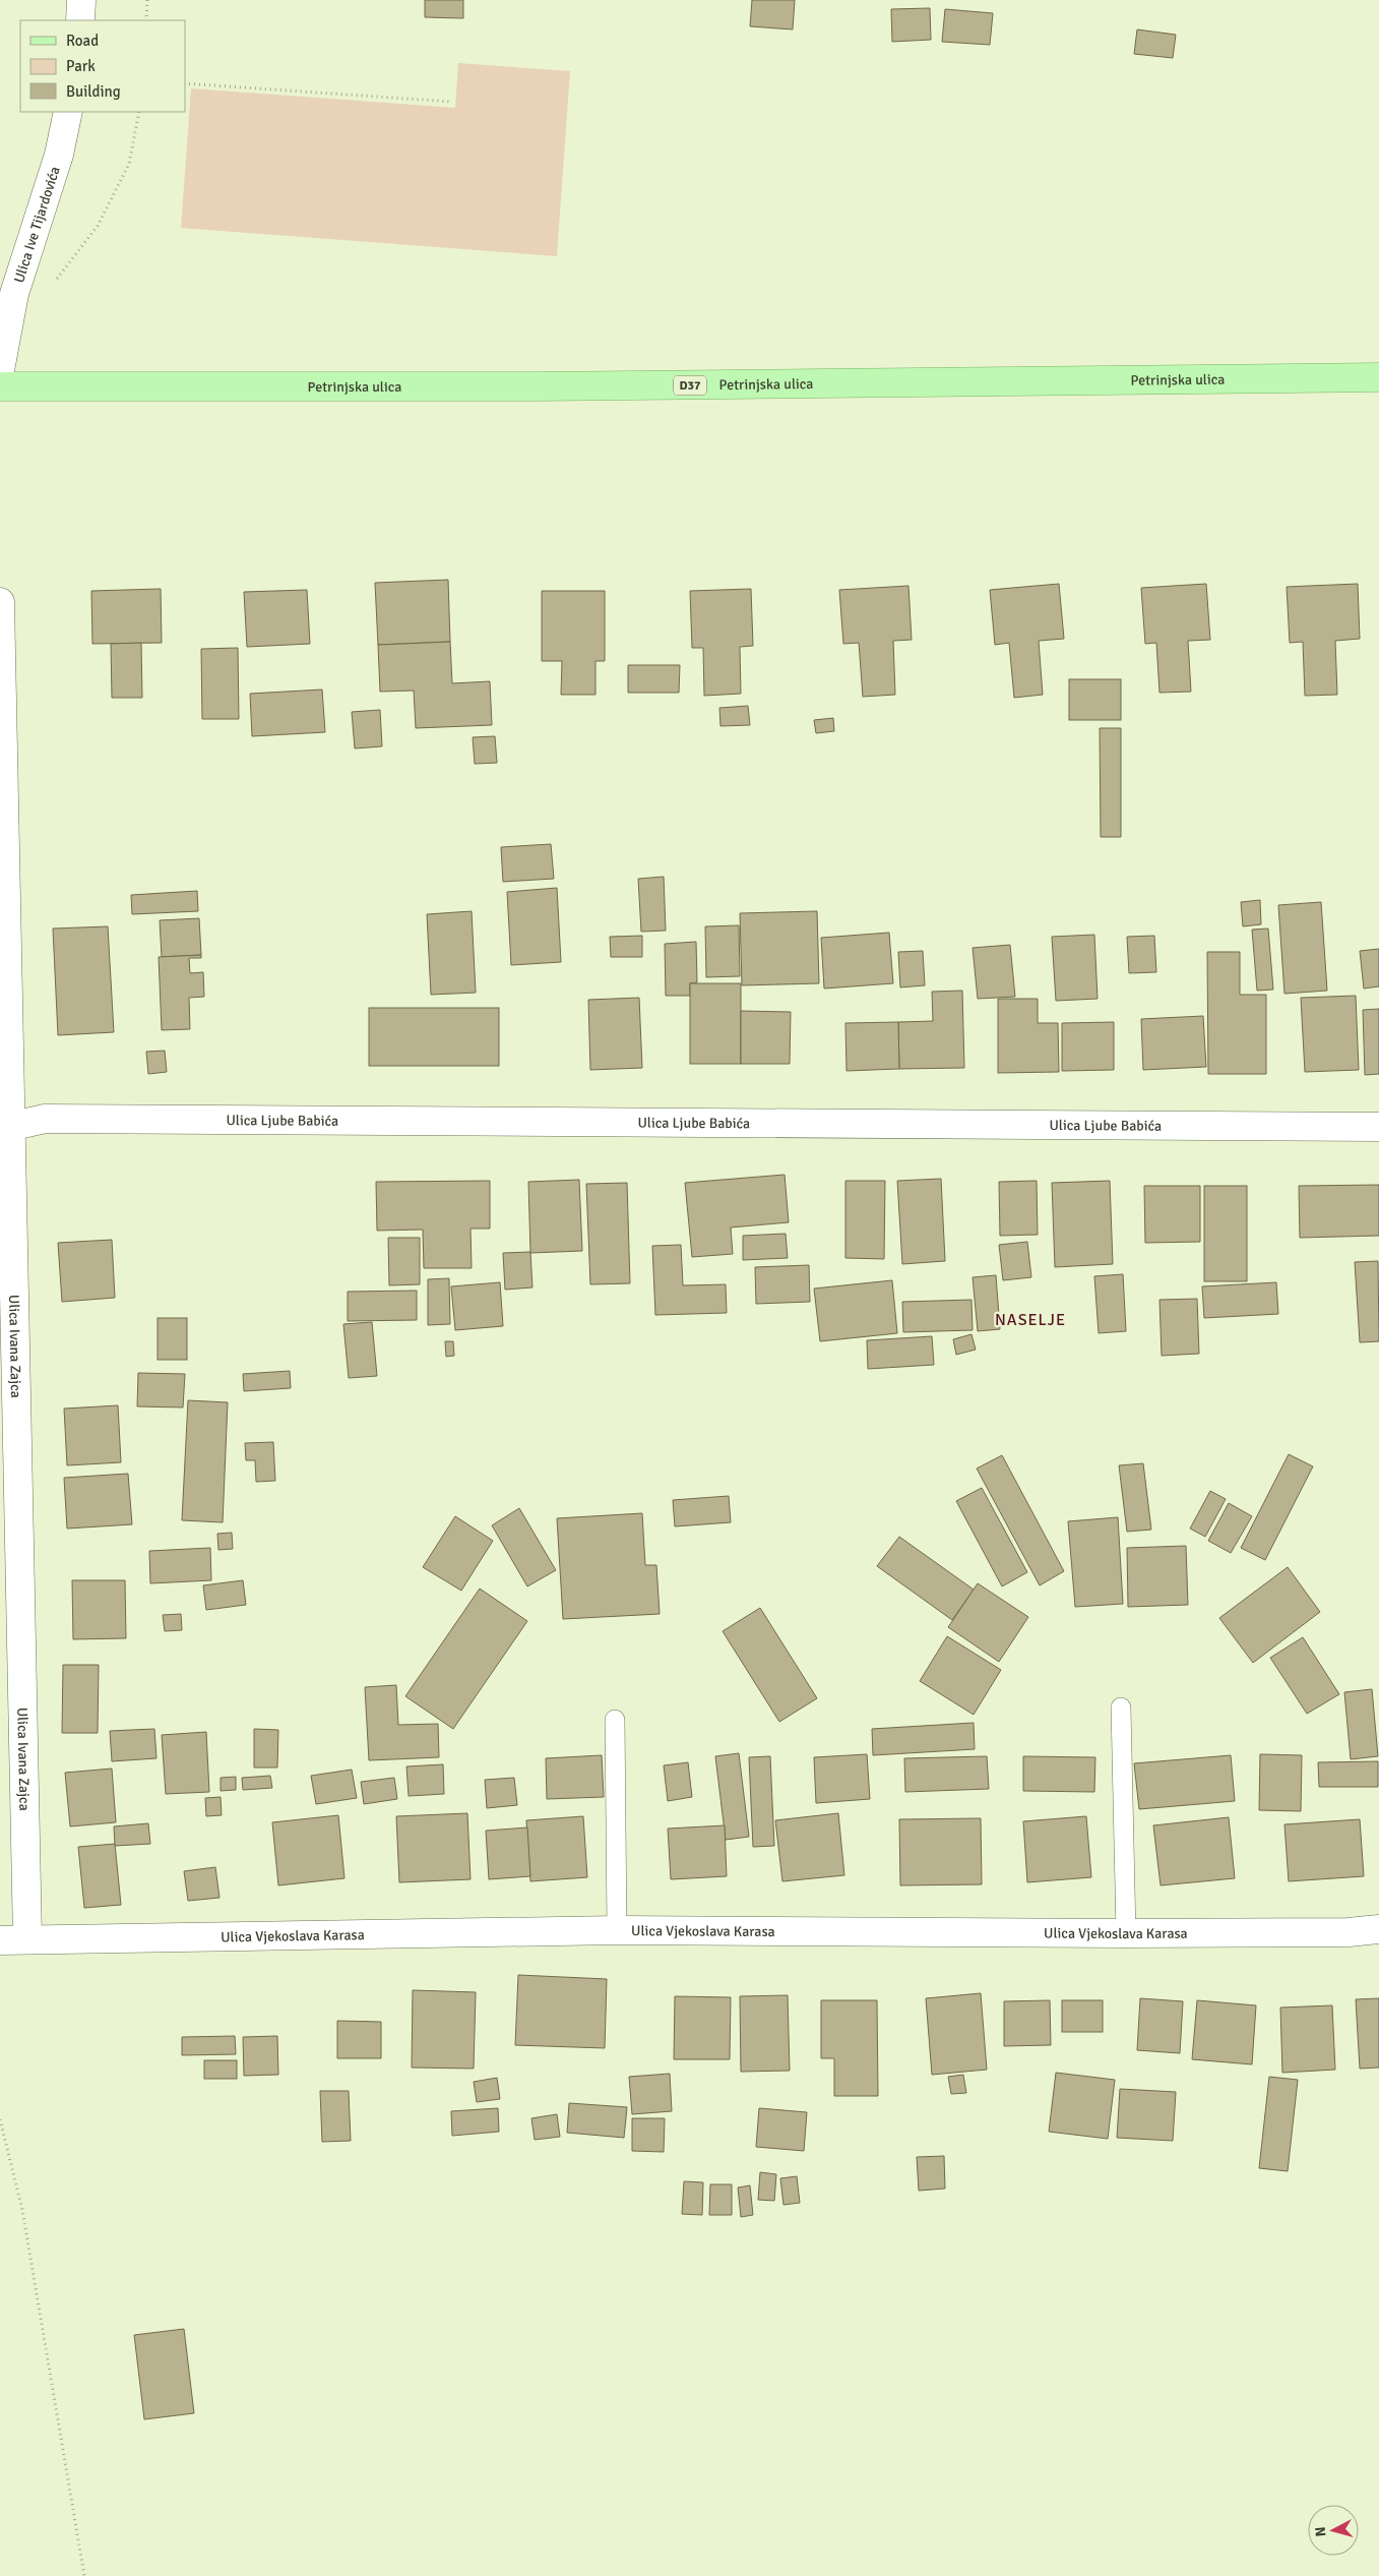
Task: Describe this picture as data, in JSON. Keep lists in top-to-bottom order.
{
  "streets": {
    "main road": ["Petrinjska ulica", "D37"],
    "street": [
      "Ulica Ive Tijardovića",
      "Ulica Ljube Babića",
      "Ulica Ivana Zajca",
      "Ulica Vjekoslava Karasa"
    ]
  },
  "crossings": [
    ["Ulica Ljube Babića", "Ulica Ivana Zajca"],
    ["Ulica Ivana Zajca", "Ulica Vjekoslava Karasa"]
  ],
  "districts": ["NASELJE"],
  "legend": ["Road", "Park", "Building"],
  "north": "left"
}
